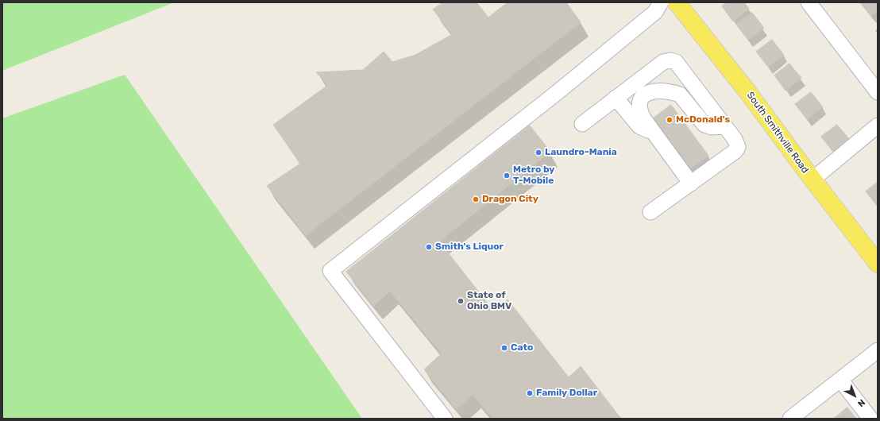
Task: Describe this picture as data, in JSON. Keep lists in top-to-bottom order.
{
  "streets": {
    "main road": ["South Smithville Road"]
  },
  "places": [
    "McDonald's",
    "Laundro-Mania",
    "Metro by T-Mobile",
    "Dragon City",
    "Smith's Liquor",
    "State of Ohio BMV",
    "Cato",
    "Family Dollar"
  ],
  "north": "bottom right"
}
